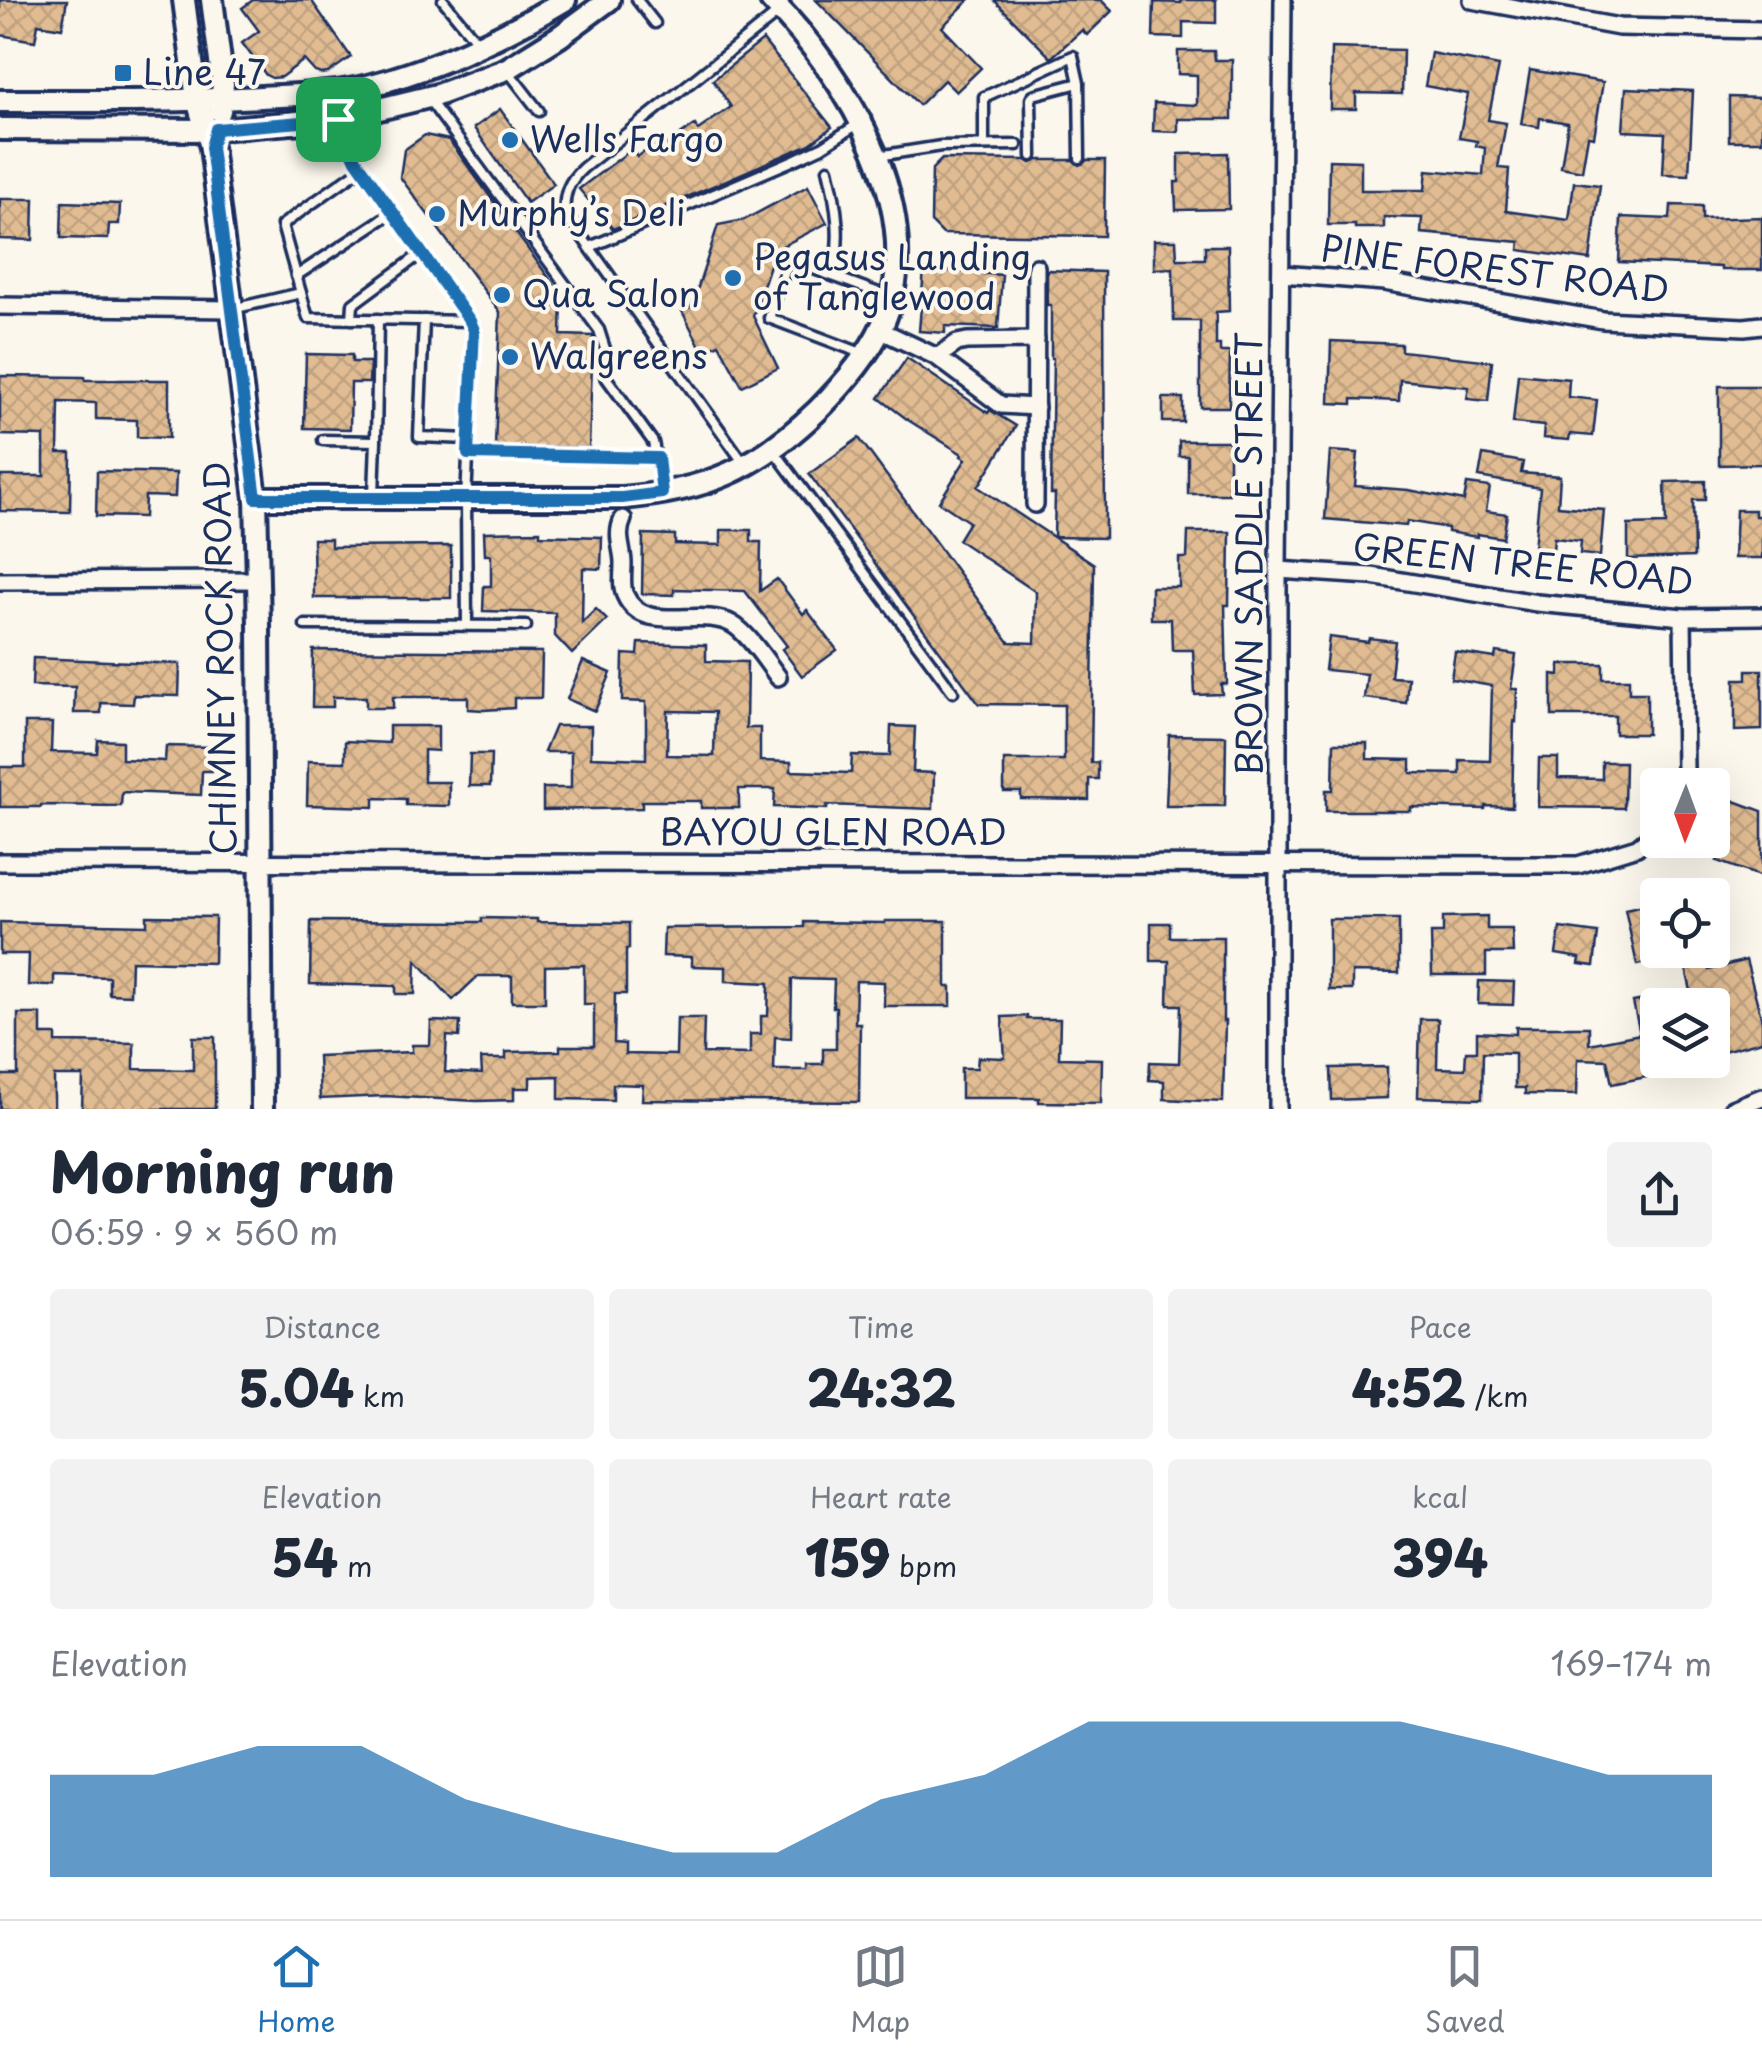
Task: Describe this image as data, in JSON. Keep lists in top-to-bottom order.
{
  "streets": {
    "main road": ["CHIMNEY ROCK ROAD"],
    "street": [
      "PINE FOREST ROAD",
      "BROWN SADDLE STREET",
      "GREEN TREE ROAD",
      "BAYOU GLEN ROAD"
    ]
  },
  "crossings": [
    ["PINE FOREST ROAD", "BROWN SADDLE STREET"],
    ["BROWN SADDLE STREET", "GREEN TREE ROAD"],
    ["BROWN SADDLE STREET", "BAYOU GLEN ROAD"],
    ["CHIMNEY ROCK ROAD", "BAYOU GLEN ROAD"]
  ],
  "places": {
    "transit": ["Line 47"],
    "other": [
      "Wells Fargo",
      "Murphy’s Deli",
      "Pegasus Landing of Tanglewood",
      "Qua Salon",
      "Walgreens"
    ]
  },
  "north": "bottom",
  "page": {
    "heading": ["Morning run", "06:59 · 9 × 560 m"],
    "stats": [
      ["Distance", "5.04 km"],
      ["Time", "24:32"],
      ["Pace", "4:52 /km"],
      ["Elevation", "54 m"],
      ["Heart rate", "159 bpm"],
      ["kcal", "394"]
    ],
    "chart": ["Elevation", "169–174 m"],
    "tabs": ["Home", "Map", "Saved"]
  }
}
